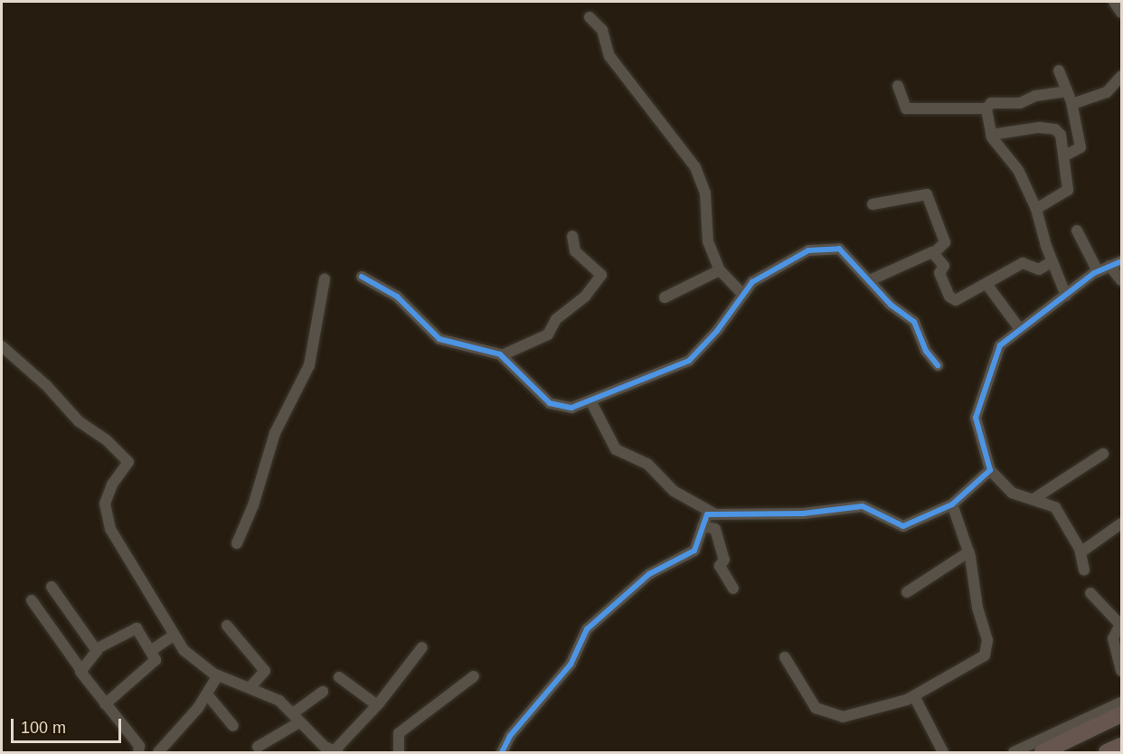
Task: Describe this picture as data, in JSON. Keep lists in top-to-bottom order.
{
  "scale_bar": "100 m"
}
